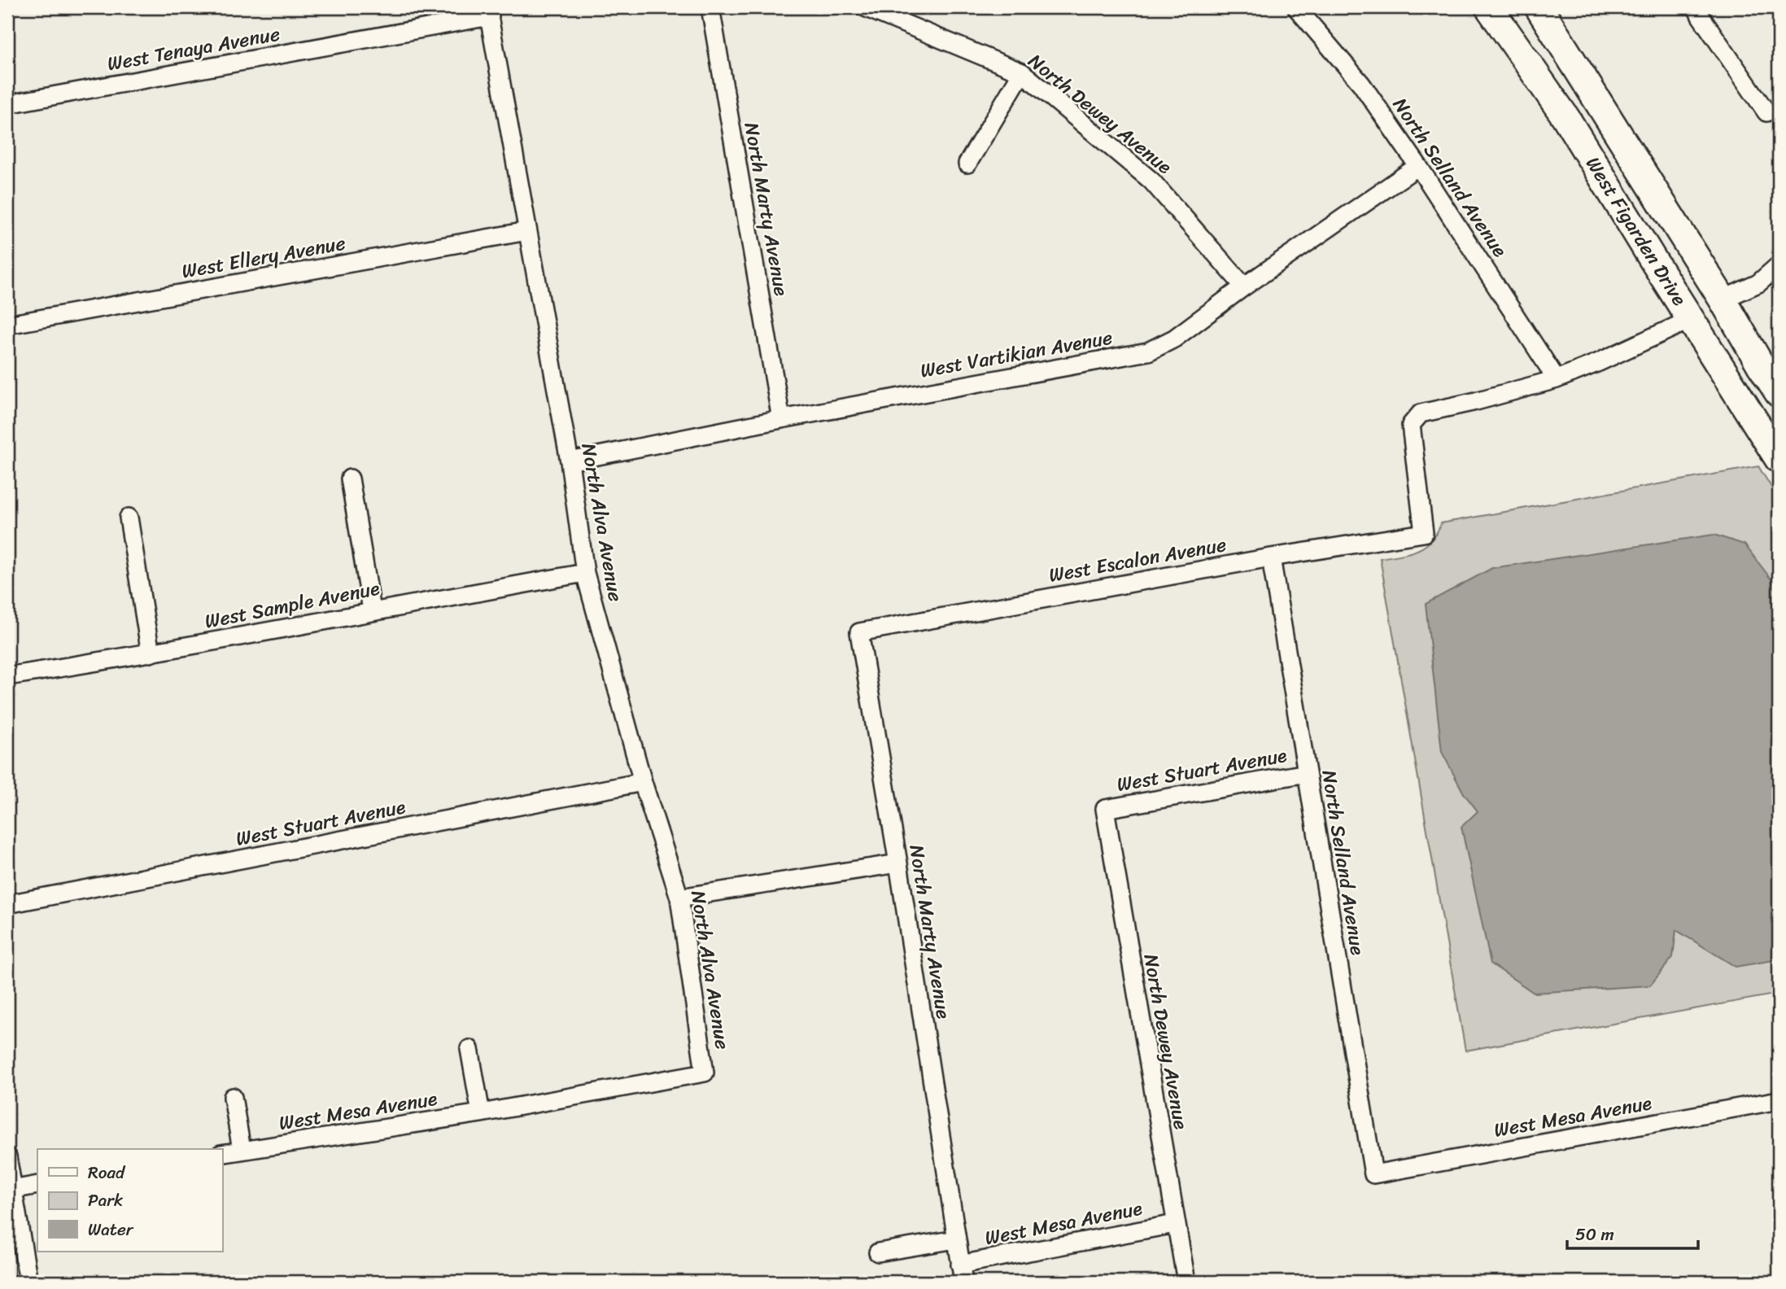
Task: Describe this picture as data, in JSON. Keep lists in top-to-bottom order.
{
  "streets": {
    "main road": ["West Figarden Drive"],
    "street": [
      "West Tenaya Avenue",
      "North Dewey Avenue",
      "North Selland Avenue",
      "North Marty Avenue",
      "West Ellery Avenue",
      "West Vartikian Avenue",
      "North Alva Avenue",
      "West Escalon Avenue",
      "West Sample Avenue",
      "West Stuart Avenue",
      "West Mesa Avenue"
    ]
  },
  "crossings": [
    ["West Tenaya Avenue", "North Alva Avenue"],
    ["North Dewey Avenue", "West Vartikian Avenue"],
    ["North Dewey Avenue", "West Stuart Avenue"],
    ["North Dewey Avenue", "West Mesa Avenue"],
    ["North Selland Avenue", "West Vartikian Avenue"],
    ["North Selland Avenue", "West Escalon Avenue"],
    ["North Selland Avenue", "West Stuart Avenue"],
    ["North Selland Avenue", "West Mesa Avenue"],
    ["North Marty Avenue", "West Vartikian Avenue"],
    ["North Marty Avenue", "West Escalon Avenue"],
    ["North Marty Avenue", "West Mesa Avenue"],
    ["West Ellery Avenue", "North Alva Avenue"],
    ["West Vartikian Avenue", "North Alva Avenue"],
    ["North Alva Avenue", "West Sample Avenue"],
    ["North Alva Avenue", "West Stuart Avenue"],
    ["North Alva Avenue", "West Mesa Avenue"]
  ],
  "legend": ["Road", "Park", "Water"],
  "scale_bar": "50 m"
}
